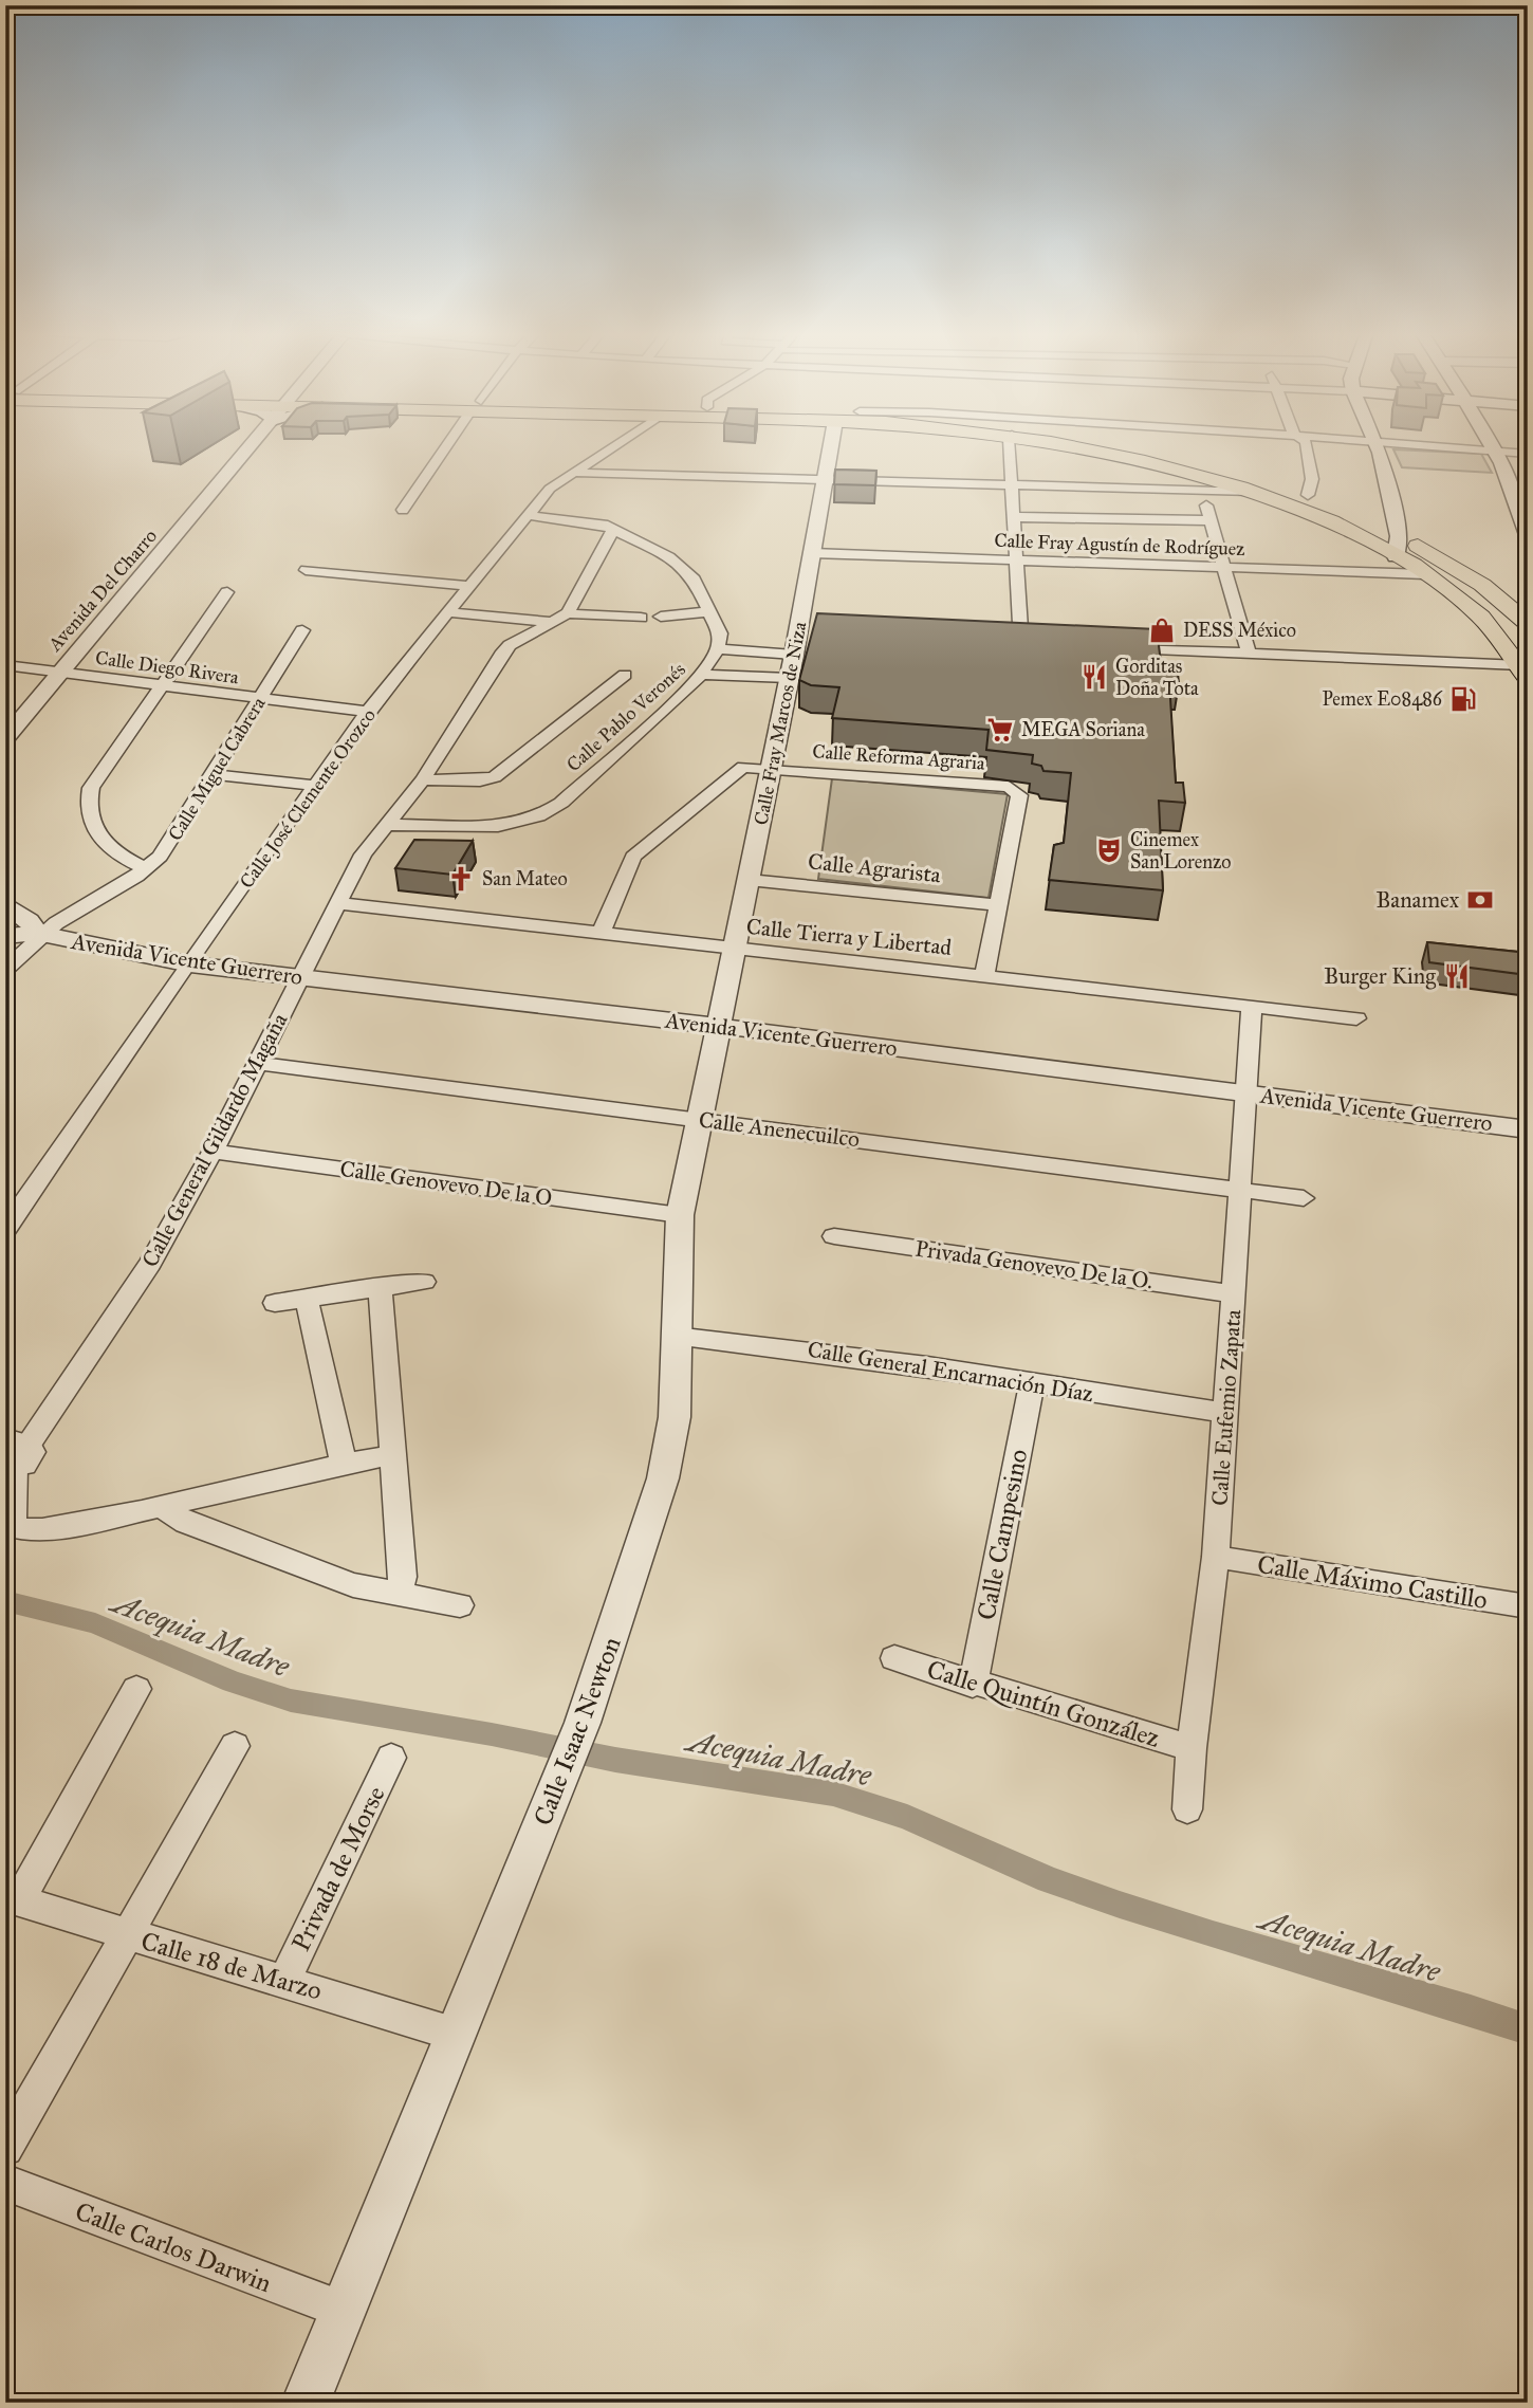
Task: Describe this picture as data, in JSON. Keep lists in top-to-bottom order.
{
  "streets": {
    "street": [
      "Calle Fray Agustín de Rodríguez",
      "Avenida Del Charro",
      "Calle Diego Rivera",
      "Calle Pablo Veronés",
      "Calle Fray Marcos de Niza",
      "Calle Reforma Agraria",
      "Calle Miguel Cabrera",
      "Calle José Clemente Orozco",
      "Calle Agrarista",
      "Calle Tierra y Libertad",
      "Avenida Vicente Guerrero",
      "Calle Anenecuilco",
      "Calle General Gildardo Magaña",
      "Calle Genovevo De la O",
      "Privada Genovevo De la O.",
      "Calle General Encarnación Díaz",
      "Calle Eufemio Zapata",
      "Calle Campesino",
      "Calle Máximo Castillo",
      "Calle Quintín González",
      "Calle Isaac Newton",
      "Privada de Morse",
      "Calle 18 de Marzo",
      "Calle Carlos Darwin"
    ]
  },
  "crossings": [
    ["Calle Fray Agustín de Rodríguez", "Calle Fray Marcos de Niza"],
    ["Avenida Del Charro", "Calle Diego Rivera"],
    ["Calle Diego Rivera", "Calle Miguel Cabrera"],
    ["Calle Diego Rivera", "Calle José Clemente Orozco"],
    ["Calle Pablo Veronés", "Calle General Gildardo Magaña"],
    ["Calle Fray Marcos de Niza", "Calle Reforma Agraria"],
    ["Calle Fray Marcos de Niza", "Calle Agrarista"],
    ["Calle Fray Marcos de Niza", "Calle Tierra y Libertad"],
    ["Calle Fray Marcos de Niza", "Avenida Vicente Guerrero"],
    ["Calle Fray Marcos de Niza", "Calle Isaac Newton"],
    ["Calle Reforma Agraria", "Calle Agrarista"],
    ["Calle Reforma Agraria", "Calle Tierra y Libertad"],
    ["Calle Miguel Cabrera", "Avenida Vicente Guerrero"],
    ["Calle José Clemente Orozco", "Avenida Vicente Guerrero"],
    ["Calle Tierra y Libertad", "Calle General Gildardo Magaña"],
    ["Calle Tierra y Libertad", "Calle Eufemio Zapata"],
    ["Avenida Vicente Guerrero", "Calle General Gildardo Magaña"],
    ["Avenida Vicente Guerrero", "Calle Eufemio Zapata"],
    ["Avenida Vicente Guerrero", "Calle Isaac Newton"],
    ["Calle Anenecuilco", "Calle General Gildardo Magaña"],
    ["Calle Anenecuilco", "Calle Eufemio Zapata"],
    ["Calle Anenecuilco", "Calle Isaac Newton"],
    ["Calle General Gildardo Magaña", "Calle Genovevo De la O"],
    ["Calle Genovevo De la O", "Calle Isaac Newton"],
    ["Privada Genovevo De la O.", "Calle Eufemio Zapata"],
    ["Calle General Encarnación Díaz", "Calle Eufemio Zapata"],
    ["Calle General Encarnación Díaz", "Calle Campesino"],
    ["Calle General Encarnación Díaz", "Calle Isaac Newton"],
    ["Calle Eufemio Zapata", "Calle Máximo Castillo"],
    ["Calle Eufemio Zapata", "Calle Quintín González"],
    ["Calle Campesino", "Calle Quintín González"],
    ["Calle Isaac Newton", "Calle 18 de Marzo"],
    ["Calle Isaac Newton", "Calle Carlos Darwin"],
    ["Privada de Morse", "Calle 18 de Marzo"]
  ],
  "water": ["Acequia Madre"],
  "places": {
    "shop": ["DESS México"],
    "restaurant": ["Gorditas Doña Tota", "Burger King"],
    "fuel station": ["Pemex E08486"],
    "supermarket": ["MEGA Soriana"],
    "theatre": ["Cinemex San Lorenzo"],
    "church": ["San Mateo"],
    "bank": ["Banamex"]
  }
}
